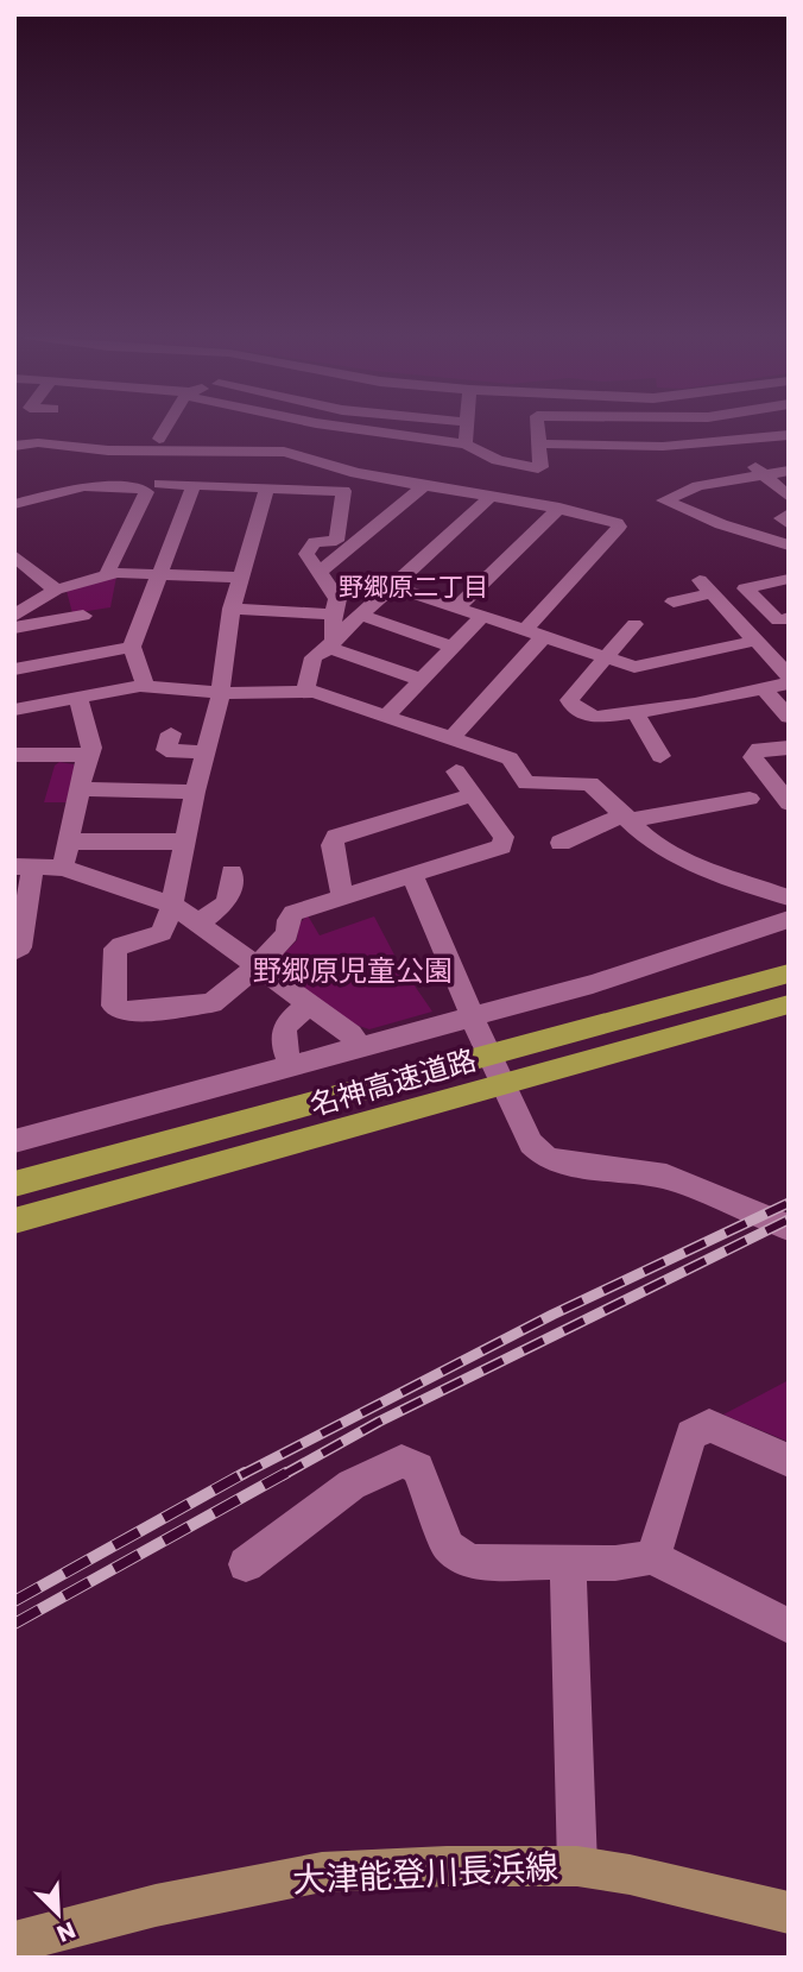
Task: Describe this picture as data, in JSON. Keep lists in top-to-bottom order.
{
  "streets": {
    "highway": ["名神高速道路"],
    "main road": ["大津能登川長浜線"]
  },
  "districts": ["野郷原二丁目"],
  "parks": ["野郷原児童公園"],
  "north": "bottom right"
}
